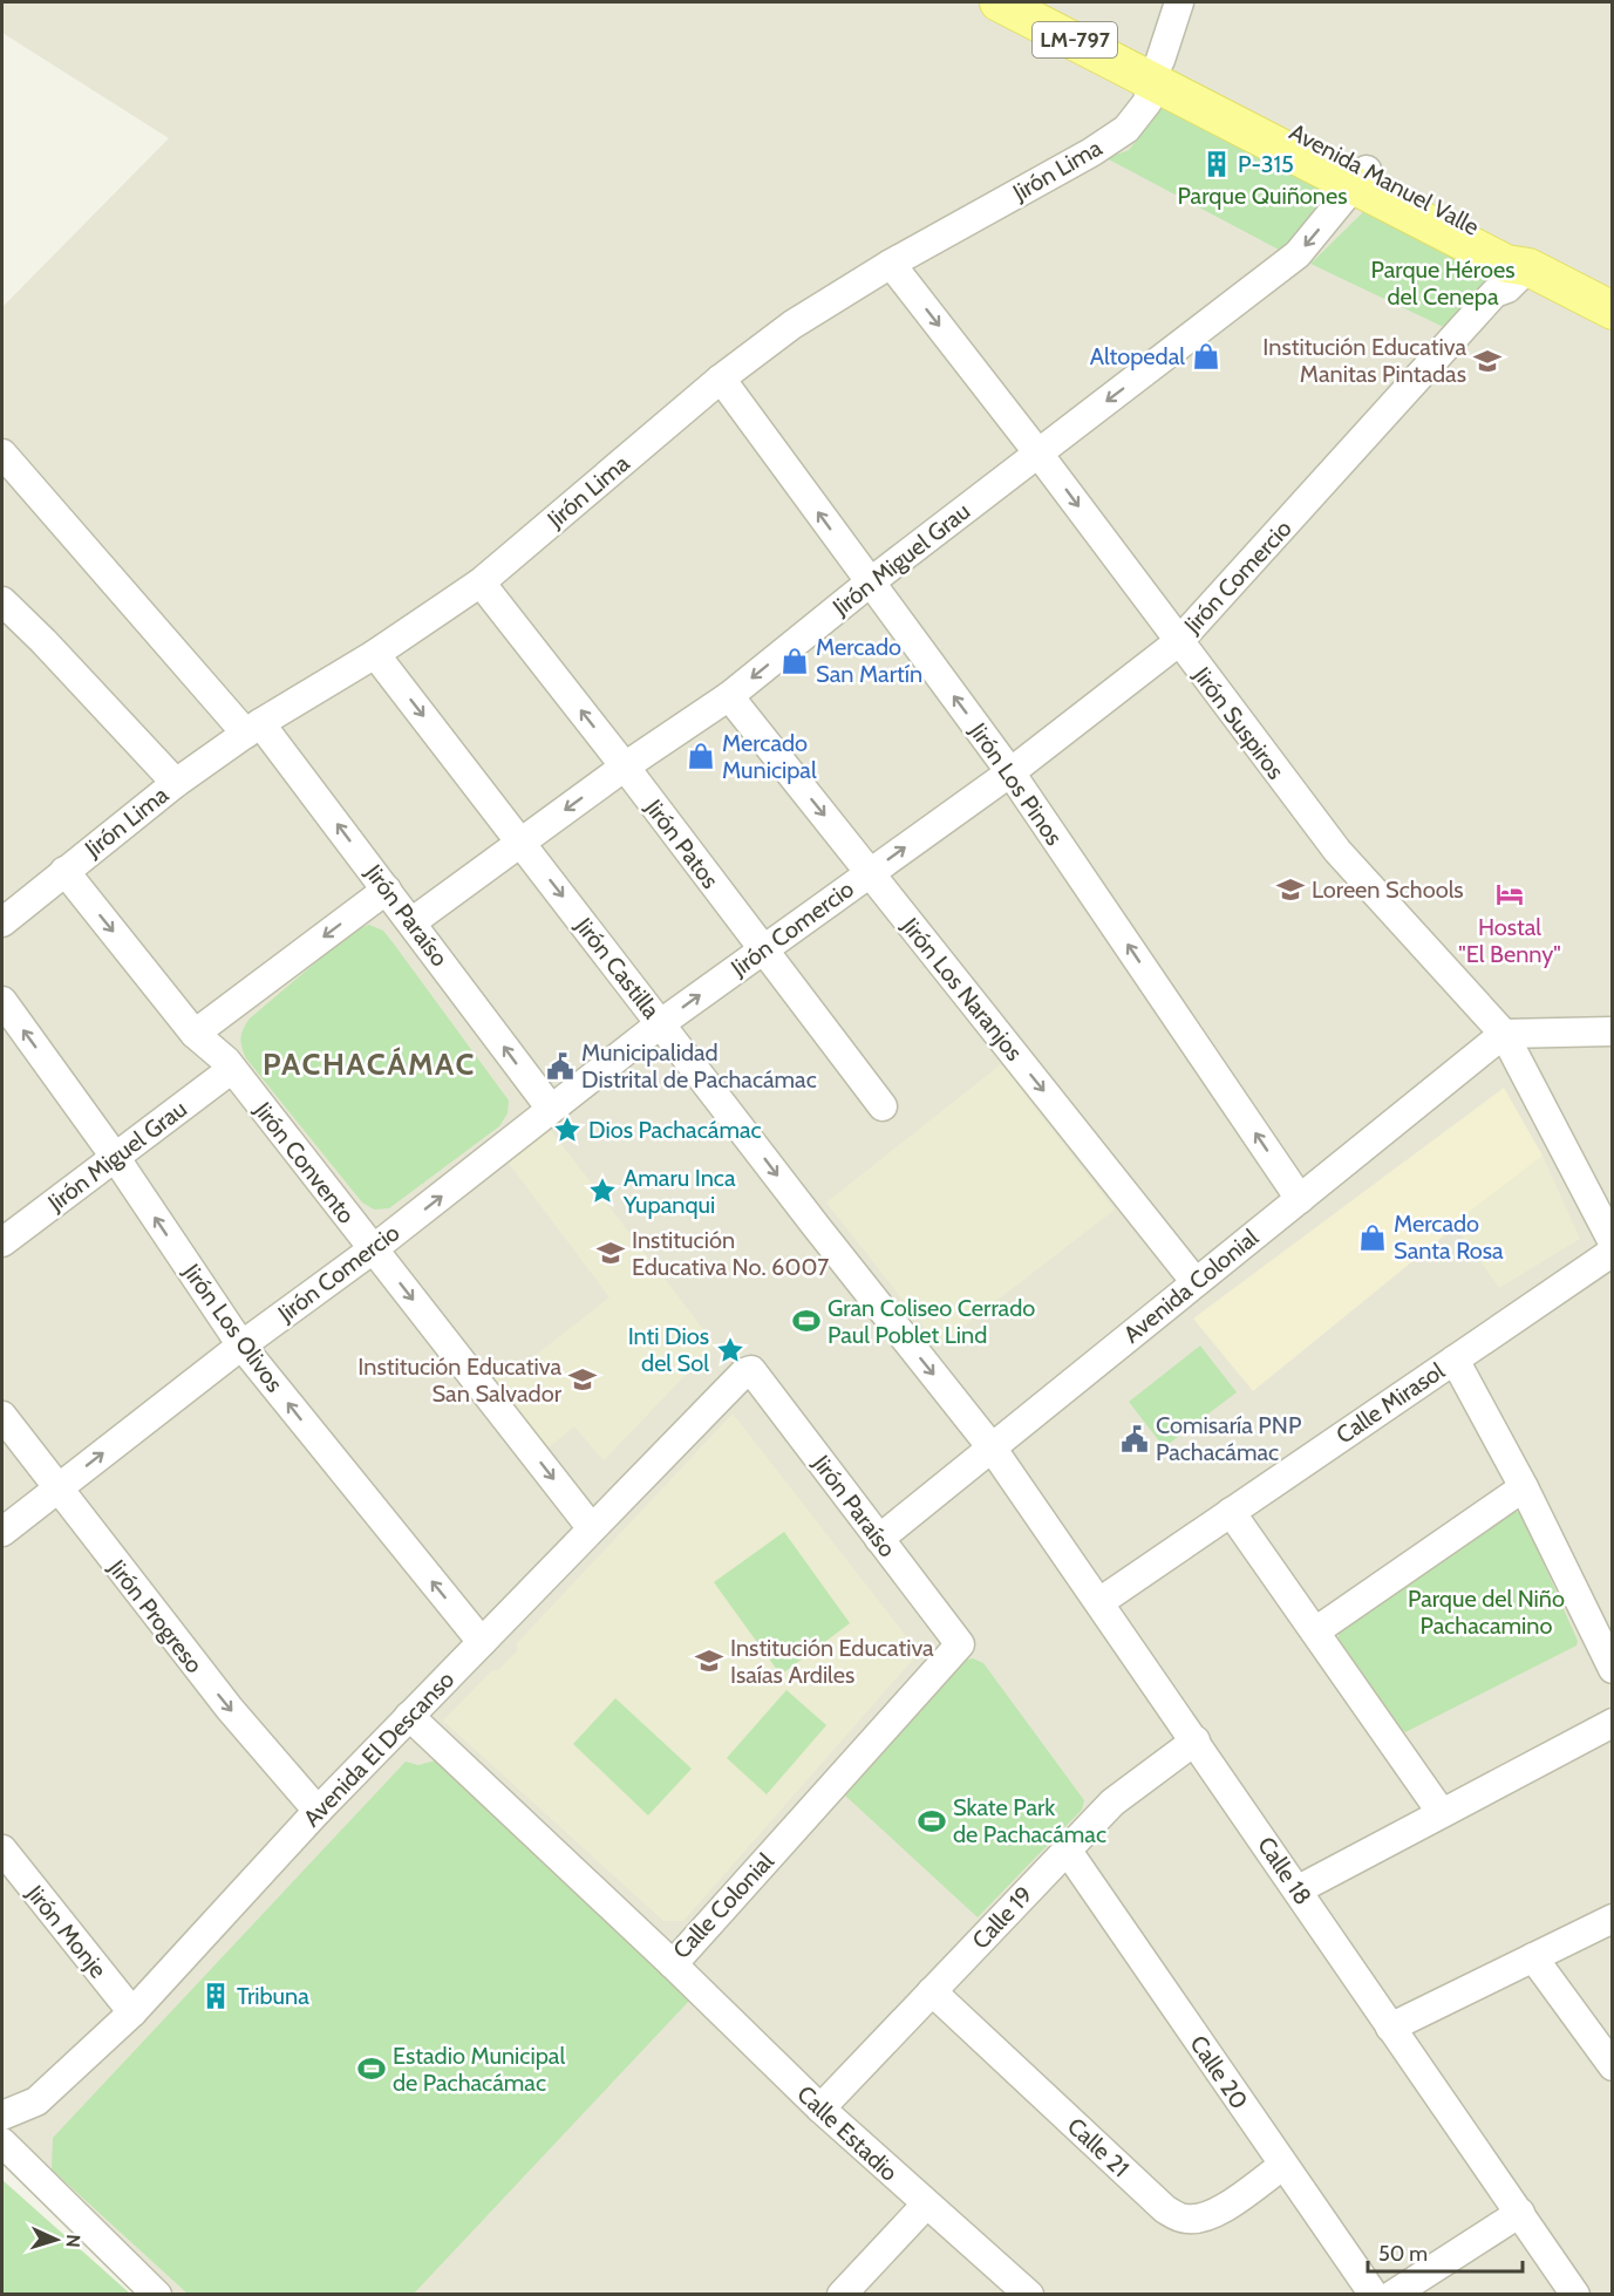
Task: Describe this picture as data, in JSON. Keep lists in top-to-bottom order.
{
  "streets": {
    "main road": ["LM-797", "Avenida Manuel Valle"],
    "street": [
      "Jirón Lima",
      "Jirón Miguel Grau",
      "Jirón Comercio",
      "Jirón Suspiros",
      "Jirón Los Pinos",
      "Jirón Patos",
      "Jirón Paraíso",
      "Jirón Castilla",
      "Jirón Los Naranjos",
      "Jirón Convento",
      "Avenida Colonial",
      "Jirón Los Olivos",
      "Calle Mirasol",
      "Jirón Progreso",
      "Avenida El Descanso",
      "Calle 18",
      "Calle Colonial",
      "Calle 19",
      "Jirón Monje",
      "Calle 20",
      "Calle Estadio",
      "Calle 21"
    ]
  },
  "crossings": [
    ["LM-797", "Avenida Manuel Valle"],
    ["LM-797", "Jirón Comercio"],
    ["Jirón Lima", "Avenida Manuel Valle"],
    ["Jirón Lima", "Jirón Suspiros"],
    ["Jirón Lima", "Jirón Los Pinos"],
    ["Jirón Lima", "Jirón Patos"],
    ["Jirón Lima", "Jirón Paraíso"],
    ["Jirón Lima", "Jirón Castilla"],
    ["Jirón Lima", "Jirón Convento"],
    ["Avenida Manuel Valle", "Jirón Miguel Grau"],
    ["Avenida Manuel Valle", "Jirón Comercio"],
    ["Jirón Miguel Grau", "Jirón Suspiros"],
    ["Jirón Miguel Grau", "Jirón Los Pinos"],
    ["Jirón Miguel Grau", "Jirón Patos"],
    ["Jirón Miguel Grau", "Jirón Paraíso"],
    ["Jirón Miguel Grau", "Jirón Castilla"],
    ["Jirón Miguel Grau", "Jirón Los Naranjos"],
    ["Jirón Miguel Grau", "Jirón Convento"],
    ["Jirón Miguel Grau", "Jirón Los Olivos"],
    ["Jirón Comercio", "Jirón Suspiros"],
    ["Jirón Comercio", "Jirón Los Pinos"],
    ["Jirón Comercio", "Jirón Patos"],
    ["Jirón Comercio", "Jirón Paraíso"],
    ["Jirón Comercio", "Jirón Castilla"],
    ["Jirón Comercio", "Jirón Los Naranjos"],
    ["Jirón Comercio", "Jirón Convento"],
    ["Jirón Comercio", "Jirón Los Olivos"],
    ["Jirón Comercio", "Jirón Progreso"],
    ["Jirón Suspiros", "Avenida Colonial"],
    ["Jirón Los Pinos", "Avenida Colonial"],
    ["Jirón Paraíso", "Avenida Colonial"],
    ["Jirón Paraíso", "Avenida El Descanso"],
    ["Jirón Paraíso", "Calle Colonial"],
    ["Jirón Castilla", "Avenida Colonial"],
    ["Jirón Castilla", "Calle 18"],
    ["Jirón Los Naranjos", "Avenida Colonial"],
    ["Jirón Convento", "Avenida El Descanso"],
    ["Avenida Colonial", "Calle 18"],
    ["Jirón Los Olivos", "Avenida El Descanso"],
    ["Calle Mirasol", "Calle 18"],
    ["Jirón Progreso", "Avenida El Descanso"],
    ["Avenida El Descanso", "Calle Colonial"],
    ["Avenida El Descanso", "Jirón Monje"],
    ["Calle 18", "Calle 19"],
    ["Calle Colonial", "Calle Estadio"],
    ["Calle 19", "Calle 20"],
    ["Calle 19", "Calle Estadio"],
    ["Calle 19", "Calle 21"],
    ["Calle 20", "Calle 21"]
  ],
  "one_way": [
    "Jirón Miguel Grau",
    "Jirón Comercio",
    "Jirón Suspiros",
    "Jirón Los Pinos",
    "Jirón Patos",
    "Jirón Paraíso",
    "Jirón Castilla",
    "Jirón Los Naranjos",
    "Jirón Convento",
    "Jirón Los Olivos",
    "Jirón Progreso"
  ],
  "districts": ["PACHACÁMAC"],
  "parks": ["Parque Quiñones", "Parque Héroes del Cenepa", "Parque del Niño Pachacamino"],
  "places": {
    "building": ["P-315", "Tribuna"],
    "shop": [
      "Altopedal",
      "Mercado San Martín",
      "Mercado Municipal",
      "Mercado Santa Rosa"
    ],
    "school or university": [
      "Institución Educativa Manitas Pintadas",
      "Loreen Schools",
      "Institución Educativa No. 6007",
      "Institución Educativa San Salvador",
      "Institución Educativa Isaías Ardiles"
    ],
    "hotel": ["Hostal \"El Benny\""],
    "public building": ["Municipalidad Distrital de Pachacámac", "Comisaría PNP Pachacámac"],
    "place": ["Dios Pachacámac", "Amaru Inca Yupanqui", "Inti Dios del Sol"],
    "sports": ["Gran Coliseo Cerrado Paul Poblet Lind", "Skate Park de Pachacámac", "Estadio Municipal de Pachacámac"]
  },
  "scale_bar": "50 m",
  "north": "right"
}
